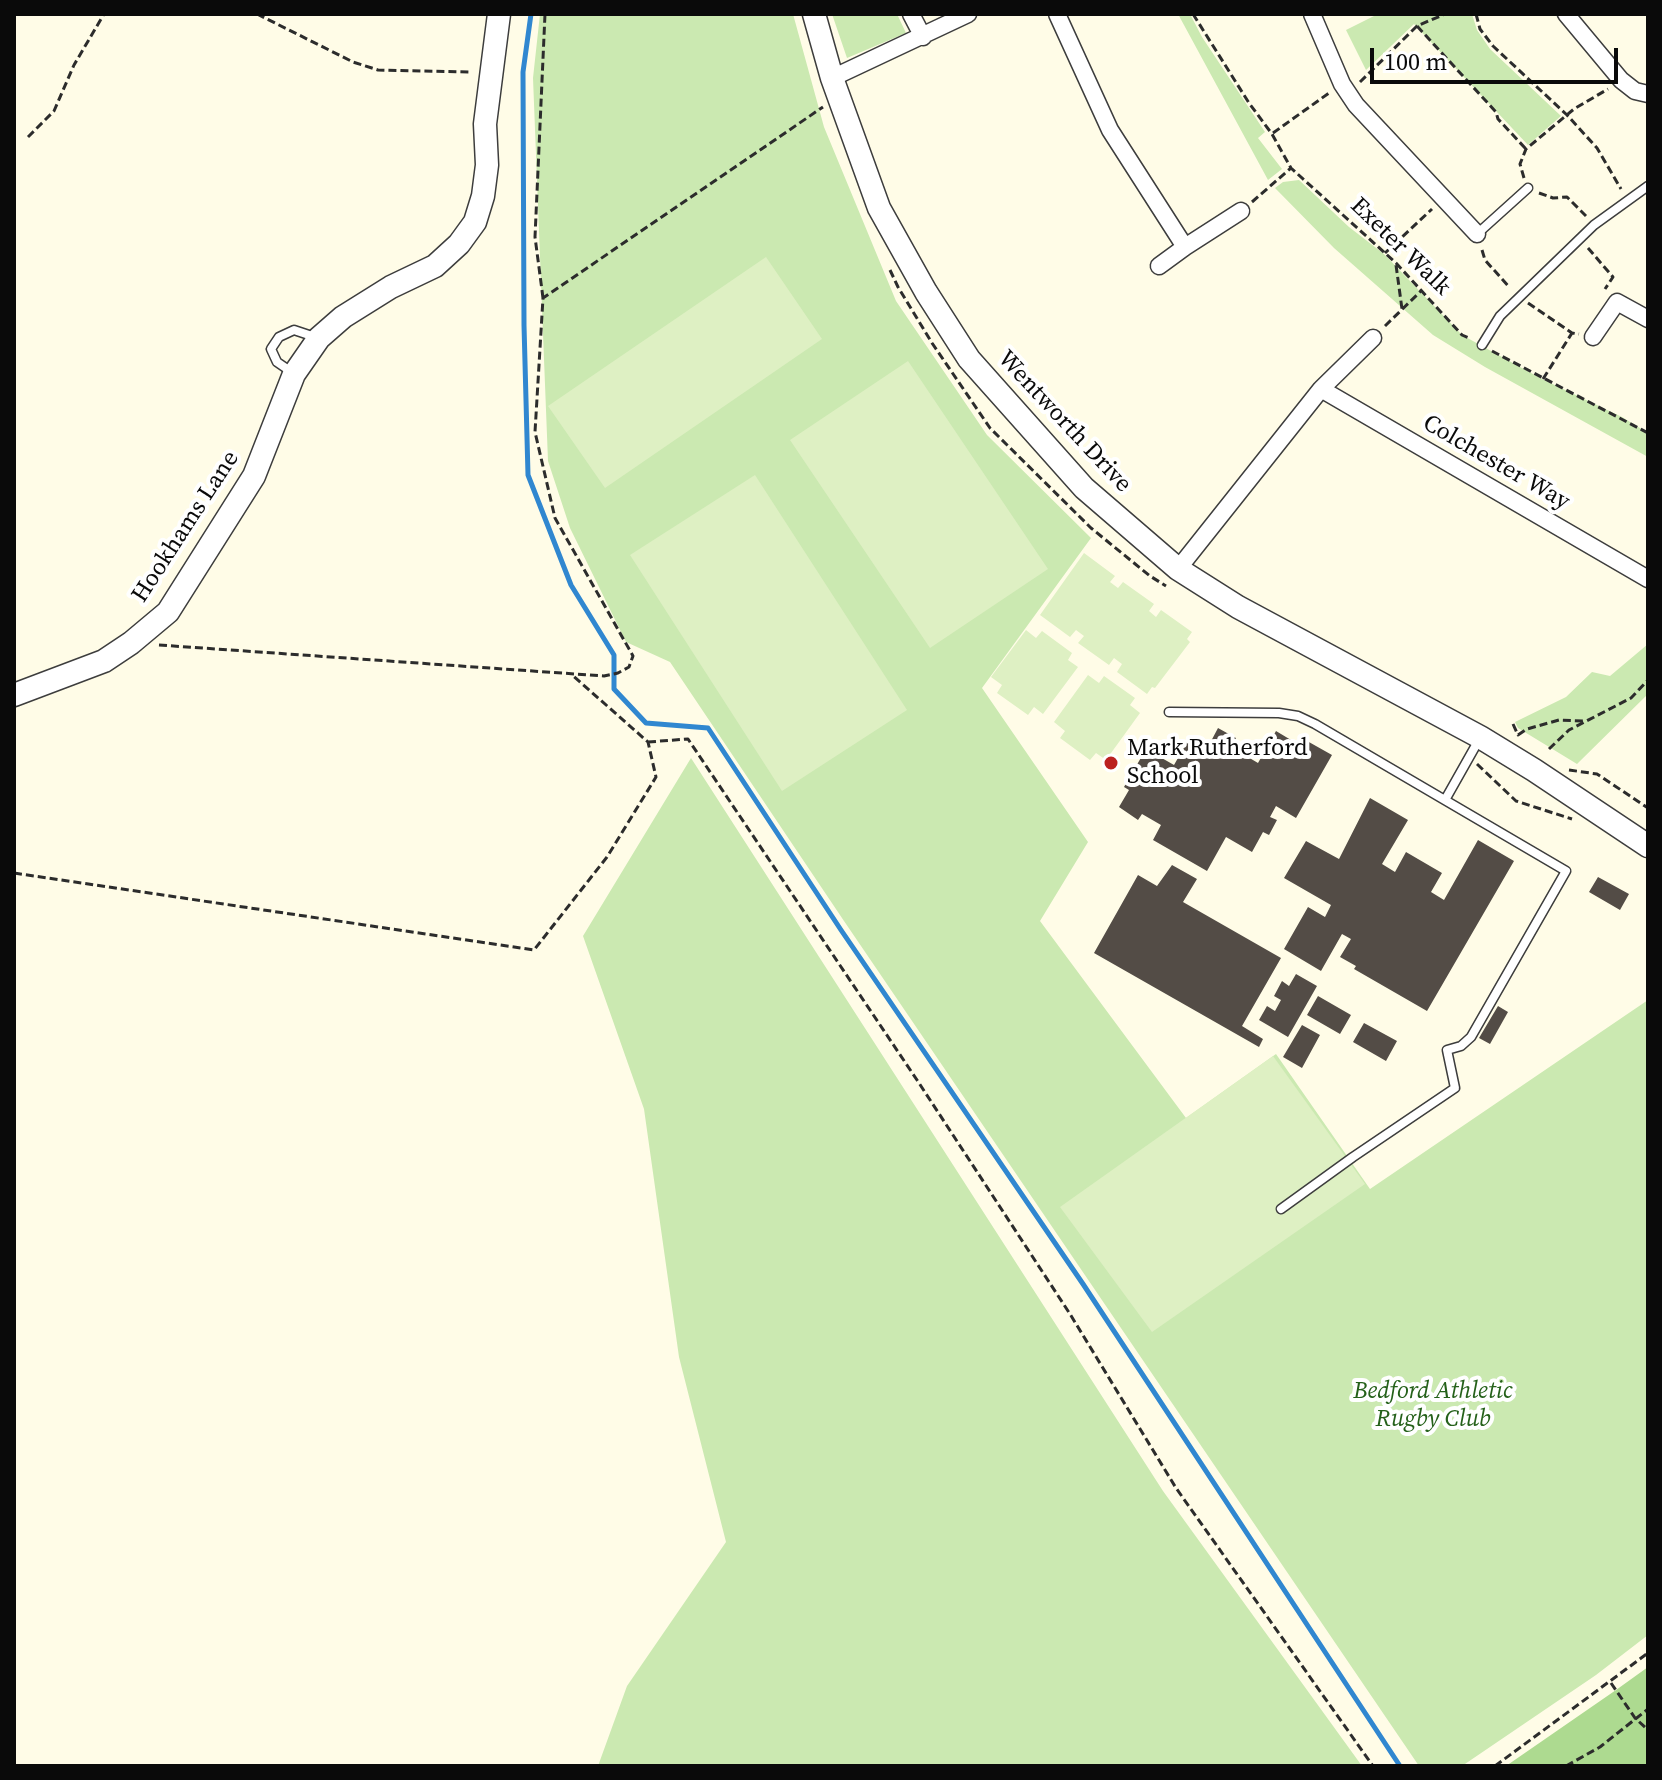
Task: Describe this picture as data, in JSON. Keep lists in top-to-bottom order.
{
  "streets": {
    "street": ["Wentworth Drive", "Colchester Way", "Hookhams Lane"],
    "path": ["Exeter Walk"]
  },
  "parks": ["Bedford Athletic Rugby Club"],
  "places": ["Mark Rutherford School"],
  "scale_bar": "100 m"
}
